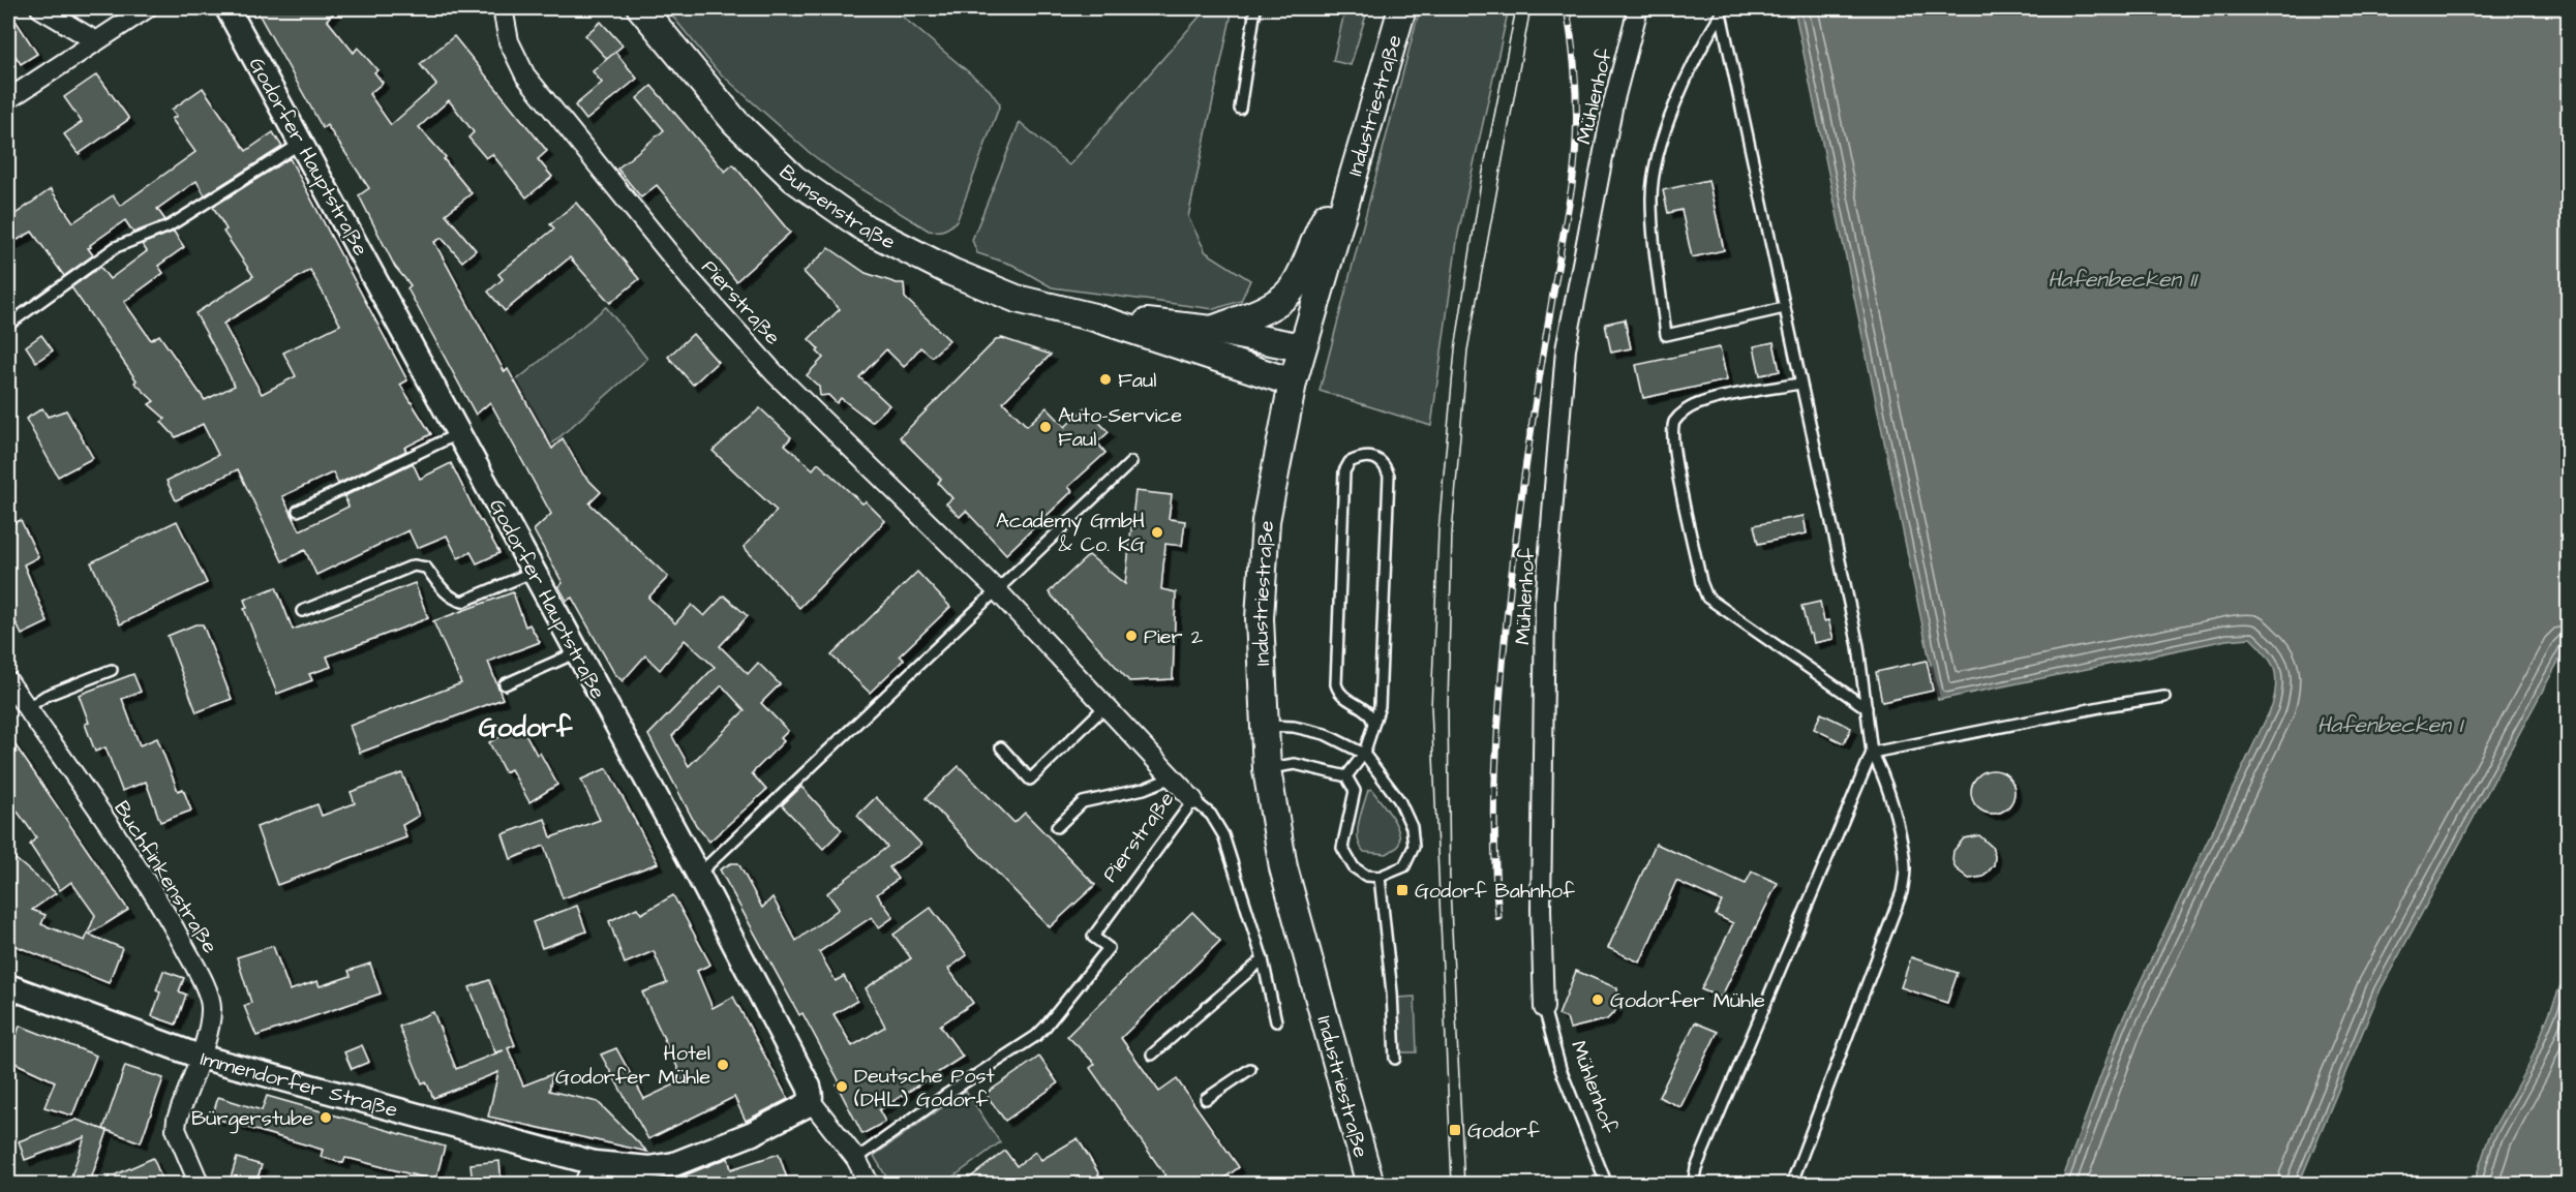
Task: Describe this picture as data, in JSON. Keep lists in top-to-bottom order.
{
  "streets": {
    "main road": ["Industriestraße", "Bunsenstraße"],
    "street": [
      "Mühlenhof",
      "Godorfer Hauptstraße",
      "Pierstraße",
      "Buchfinkenstraße",
      "Immendorfer Straße"
    ]
  },
  "crossings": [
    ["Industriestraße", "Bunsenstraße"],
    ["Godorfer Hauptstraße", "Pierstraße"],
    ["Godorfer Hauptstraße", "Immendorfer Straße"],
    ["Buchfinkenstraße", "Immendorfer Straße"]
  ],
  "districts": ["Godorf"],
  "water": ["Hafenbecken II", "Hafenbecken I"],
  "places": {
    "other": [
      "Faul",
      "Auto-Service Faul",
      "Academy GmbH & Co. KG",
      "Pier 2",
      "Godorfer Mühle",
      "Hotel Godorfer Mühle",
      "Deutsche Post (DHL) Godorf",
      "Bürgerstube"
    ],
    "transit": ["Godorf Bahnhof", "Godorf"]
  }
}
